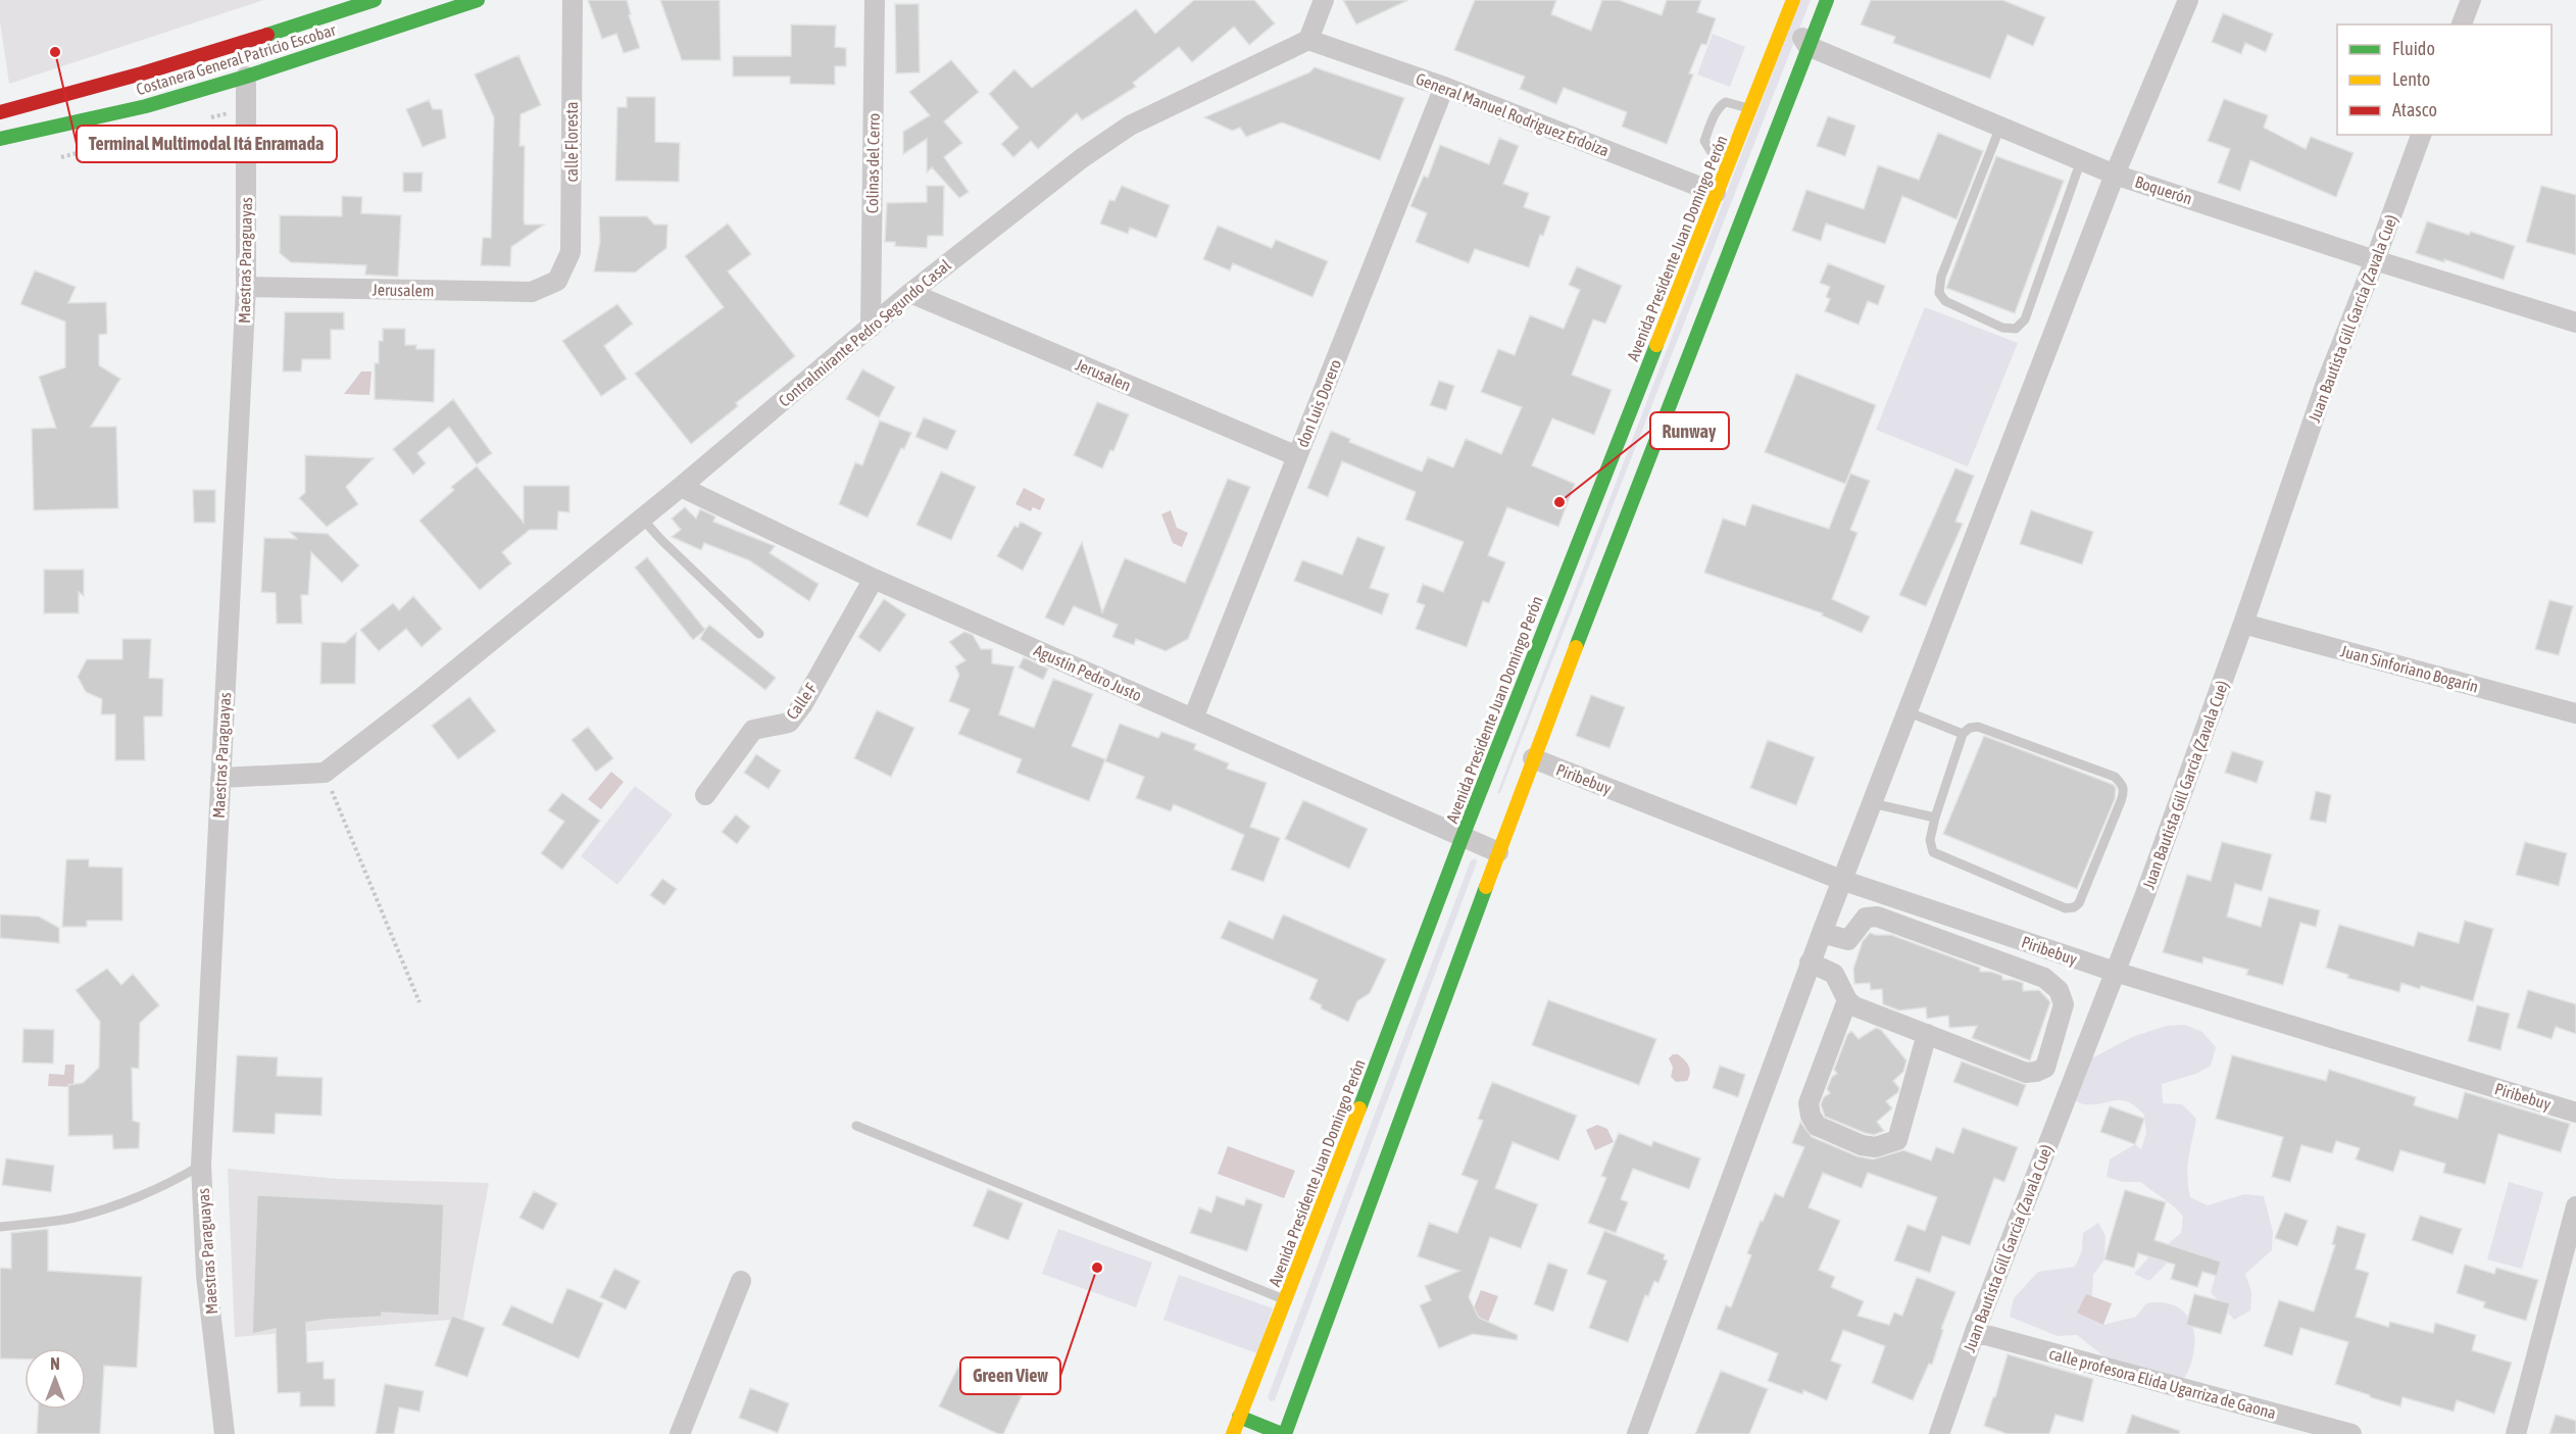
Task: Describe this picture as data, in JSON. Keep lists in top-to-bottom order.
{
  "streets": {
    "main road": ["Costanera General Patricio Escobar", "Avenida Presidente Juan Domingo Perón"],
    "street": [
      "General Manuel Rodriguez Erdoiza",
      "calle Floresta",
      "Colinas del Cerro",
      "Boquerón",
      "Maestras Paraguayas",
      "Jerusalem",
      "Juan Bautista Gill Garcia (Zavala Cue)",
      "Contralmirante Pedro Segundo Casal",
      "Jerusalen",
      "don Luis Dorero",
      "Juan Sinforiano Bogarín",
      "Agustín Pedro Justo",
      "Calle F",
      "Piribebuy",
      "calle profesora Elida Ugarriza de Gaona"
    ]
  },
  "crossings": [
    ["Costanera General Patricio Escobar", "Maestras Paraguayas"],
    ["General Manuel Rodriguez Erdoiza", "Avenida Presidente Juan Domingo Perón"],
    ["General Manuel Rodriguez Erdoiza", "Contralmirante Pedro Segundo Casal"],
    ["General Manuel Rodriguez Erdoiza", "don Luis Dorero"],
    ["calle Floresta", "Jerusalem"],
    ["Colinas del Cerro", "Contralmirante Pedro Segundo Casal"],
    ["Boquerón", "Juan Bautista Gill Garcia (Zavala Cue)"],
    ["Avenida Presidente Juan Domingo Perón", "Agustín Pedro Justo"],
    ["Maestras Paraguayas", "Jerusalem"],
    ["Juan Bautista Gill Garcia (Zavala Cue)", "Juan Sinforiano Bogarín"],
    ["Juan Bautista Gill Garcia (Zavala Cue)", "Piribebuy"],
    ["Juan Bautista Gill Garcia (Zavala Cue)", "calle profesora Elida Ugarriza de Gaona"],
    ["Contralmirante Pedro Segundo Casal", "Jerusalen"],
    ["Contralmirante Pedro Segundo Casal", "Agustín Pedro Justo"],
    ["Jerusalen", "don Luis Dorero"],
    ["don Luis Dorero", "Agustín Pedro Justo"],
    ["Agustín Pedro Justo", "Calle F"]
  ],
  "places": ["Terminal Multimodal Itá Enramada", "Runway", "Green View"],
  "legend": ["Fluido", "Lento", "Atasco"],
  "north": "top"
}
